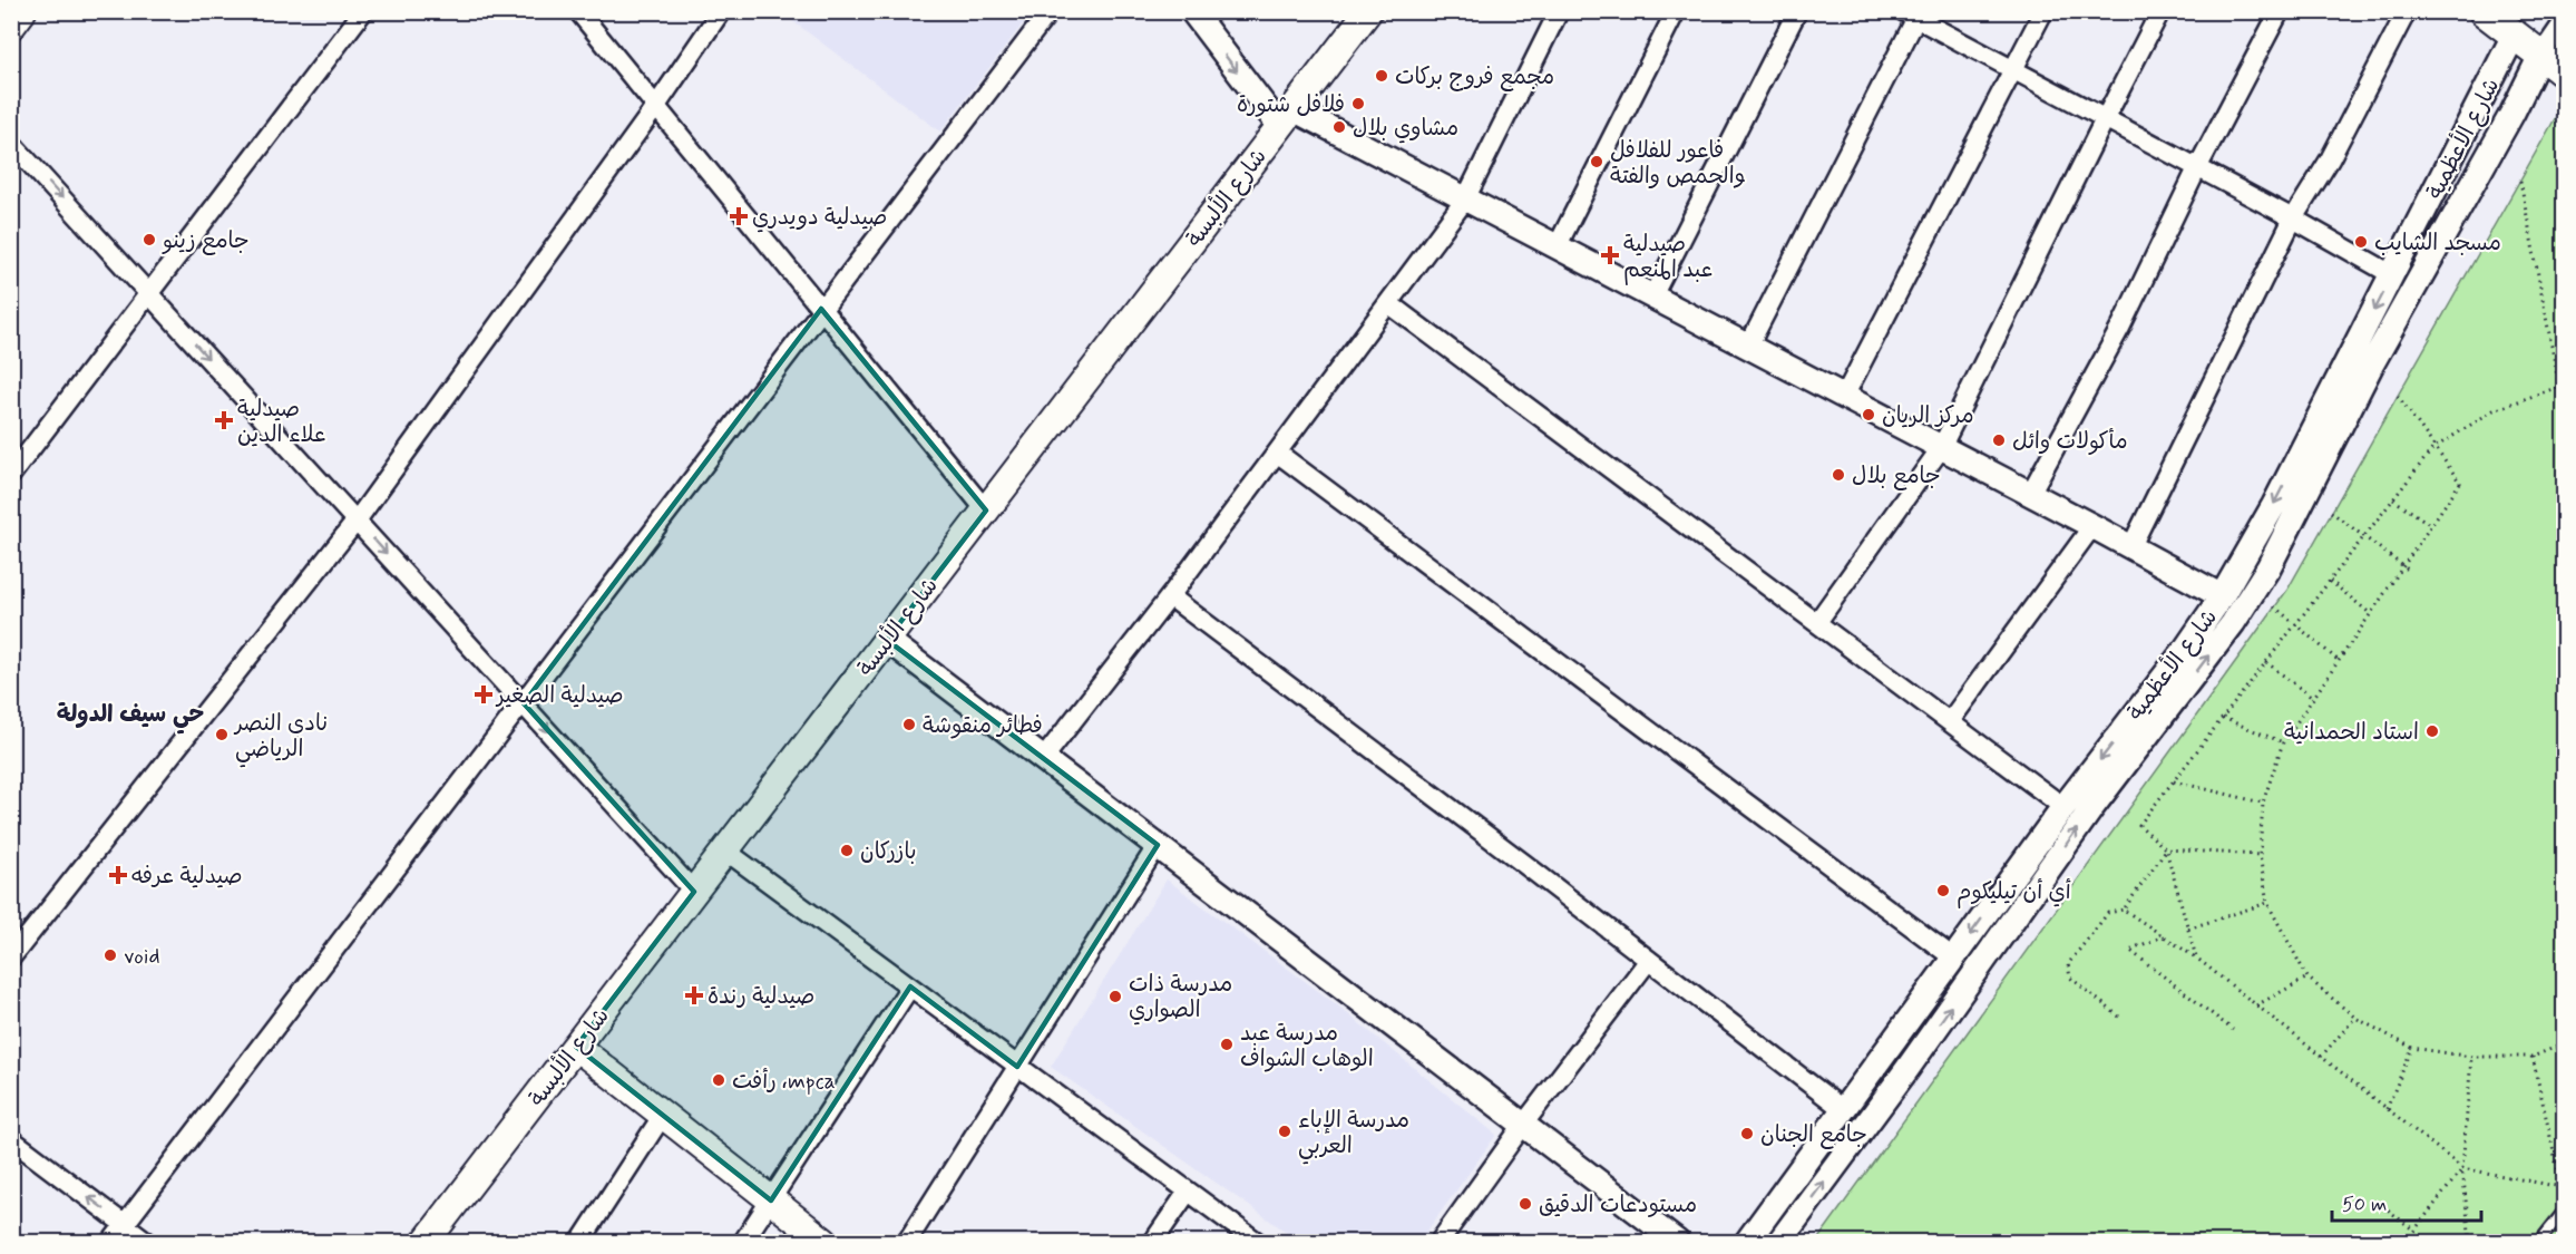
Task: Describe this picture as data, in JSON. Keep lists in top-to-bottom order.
{
  "streets": {
    "main road": ["شارع الألبسة"],
    "street": ["شارع الأعظمية"]
  },
  "districts": ["حي سيف الدولة"],
  "places": {
    "other": [
      "مجمع فروج بركات",
      "فلافل شتورة",
      "مشاوي بلال",
      "فاعور للفلافل والحمص والفتة",
      "جامع زينو",
      "مسجد الشايب",
      "مركز الريان",
      "مأكولات وائل",
      "جامع بلال",
      "فطائر منقوشة",
      "استاد الحمدانية",
      "نادي النصر الرياضي",
      "بازركان",
      "أي أن تيليكوم",
      "void",
      "مدرسة ذات الصواري",
      "مدرسة عبد الوهاب الشواف",
      "رأفت ،mpca",
      "مدرسة الإباء العربي",
      "جامع الجنان",
      "مستودعات الدقيق"
    ],
    "health": [
      "صيدلية دويدري",
      "صيدلية عبد المنعم",
      "صيدلية علاء الدين",
      "صيدلية الصغير",
      "صيدلية عرفه",
      "صيدلية رندة"
    ]
  },
  "scale_bar": "50 m"
}
